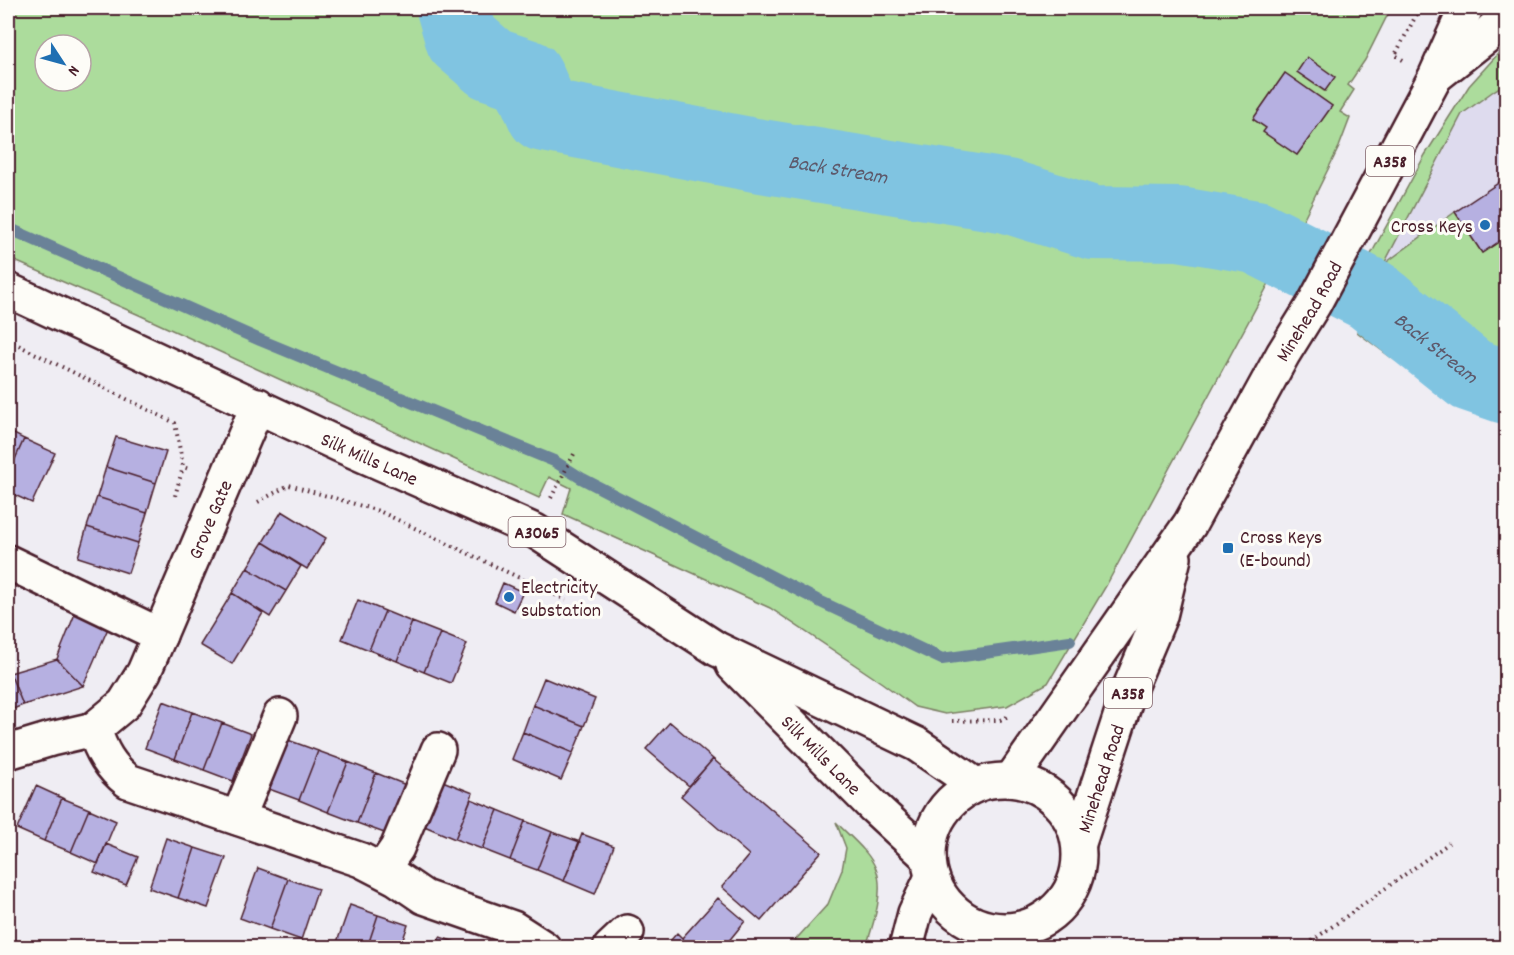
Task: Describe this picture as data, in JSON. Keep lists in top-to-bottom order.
{
  "streets": {
    "main road": [
      "A358",
      "Minehead Road",
      "Silk Mills Lane",
      "Grove Gate",
      "A3065"
    ]
  },
  "crossings": [
    ["A358", "Minehead Road"],
    ["A358", "Silk Mills Lane"],
    ["Minehead Road", "Silk Mills Lane"],
    ["Silk Mills Lane", "Grove Gate"]
  ],
  "water": ["Back Stream"],
  "places": {
    "other": ["Cross Keys", "Electricity substation"],
    "transit": ["Cross Keys (E-bound)"]
  },
  "north": "bottom right"
}
